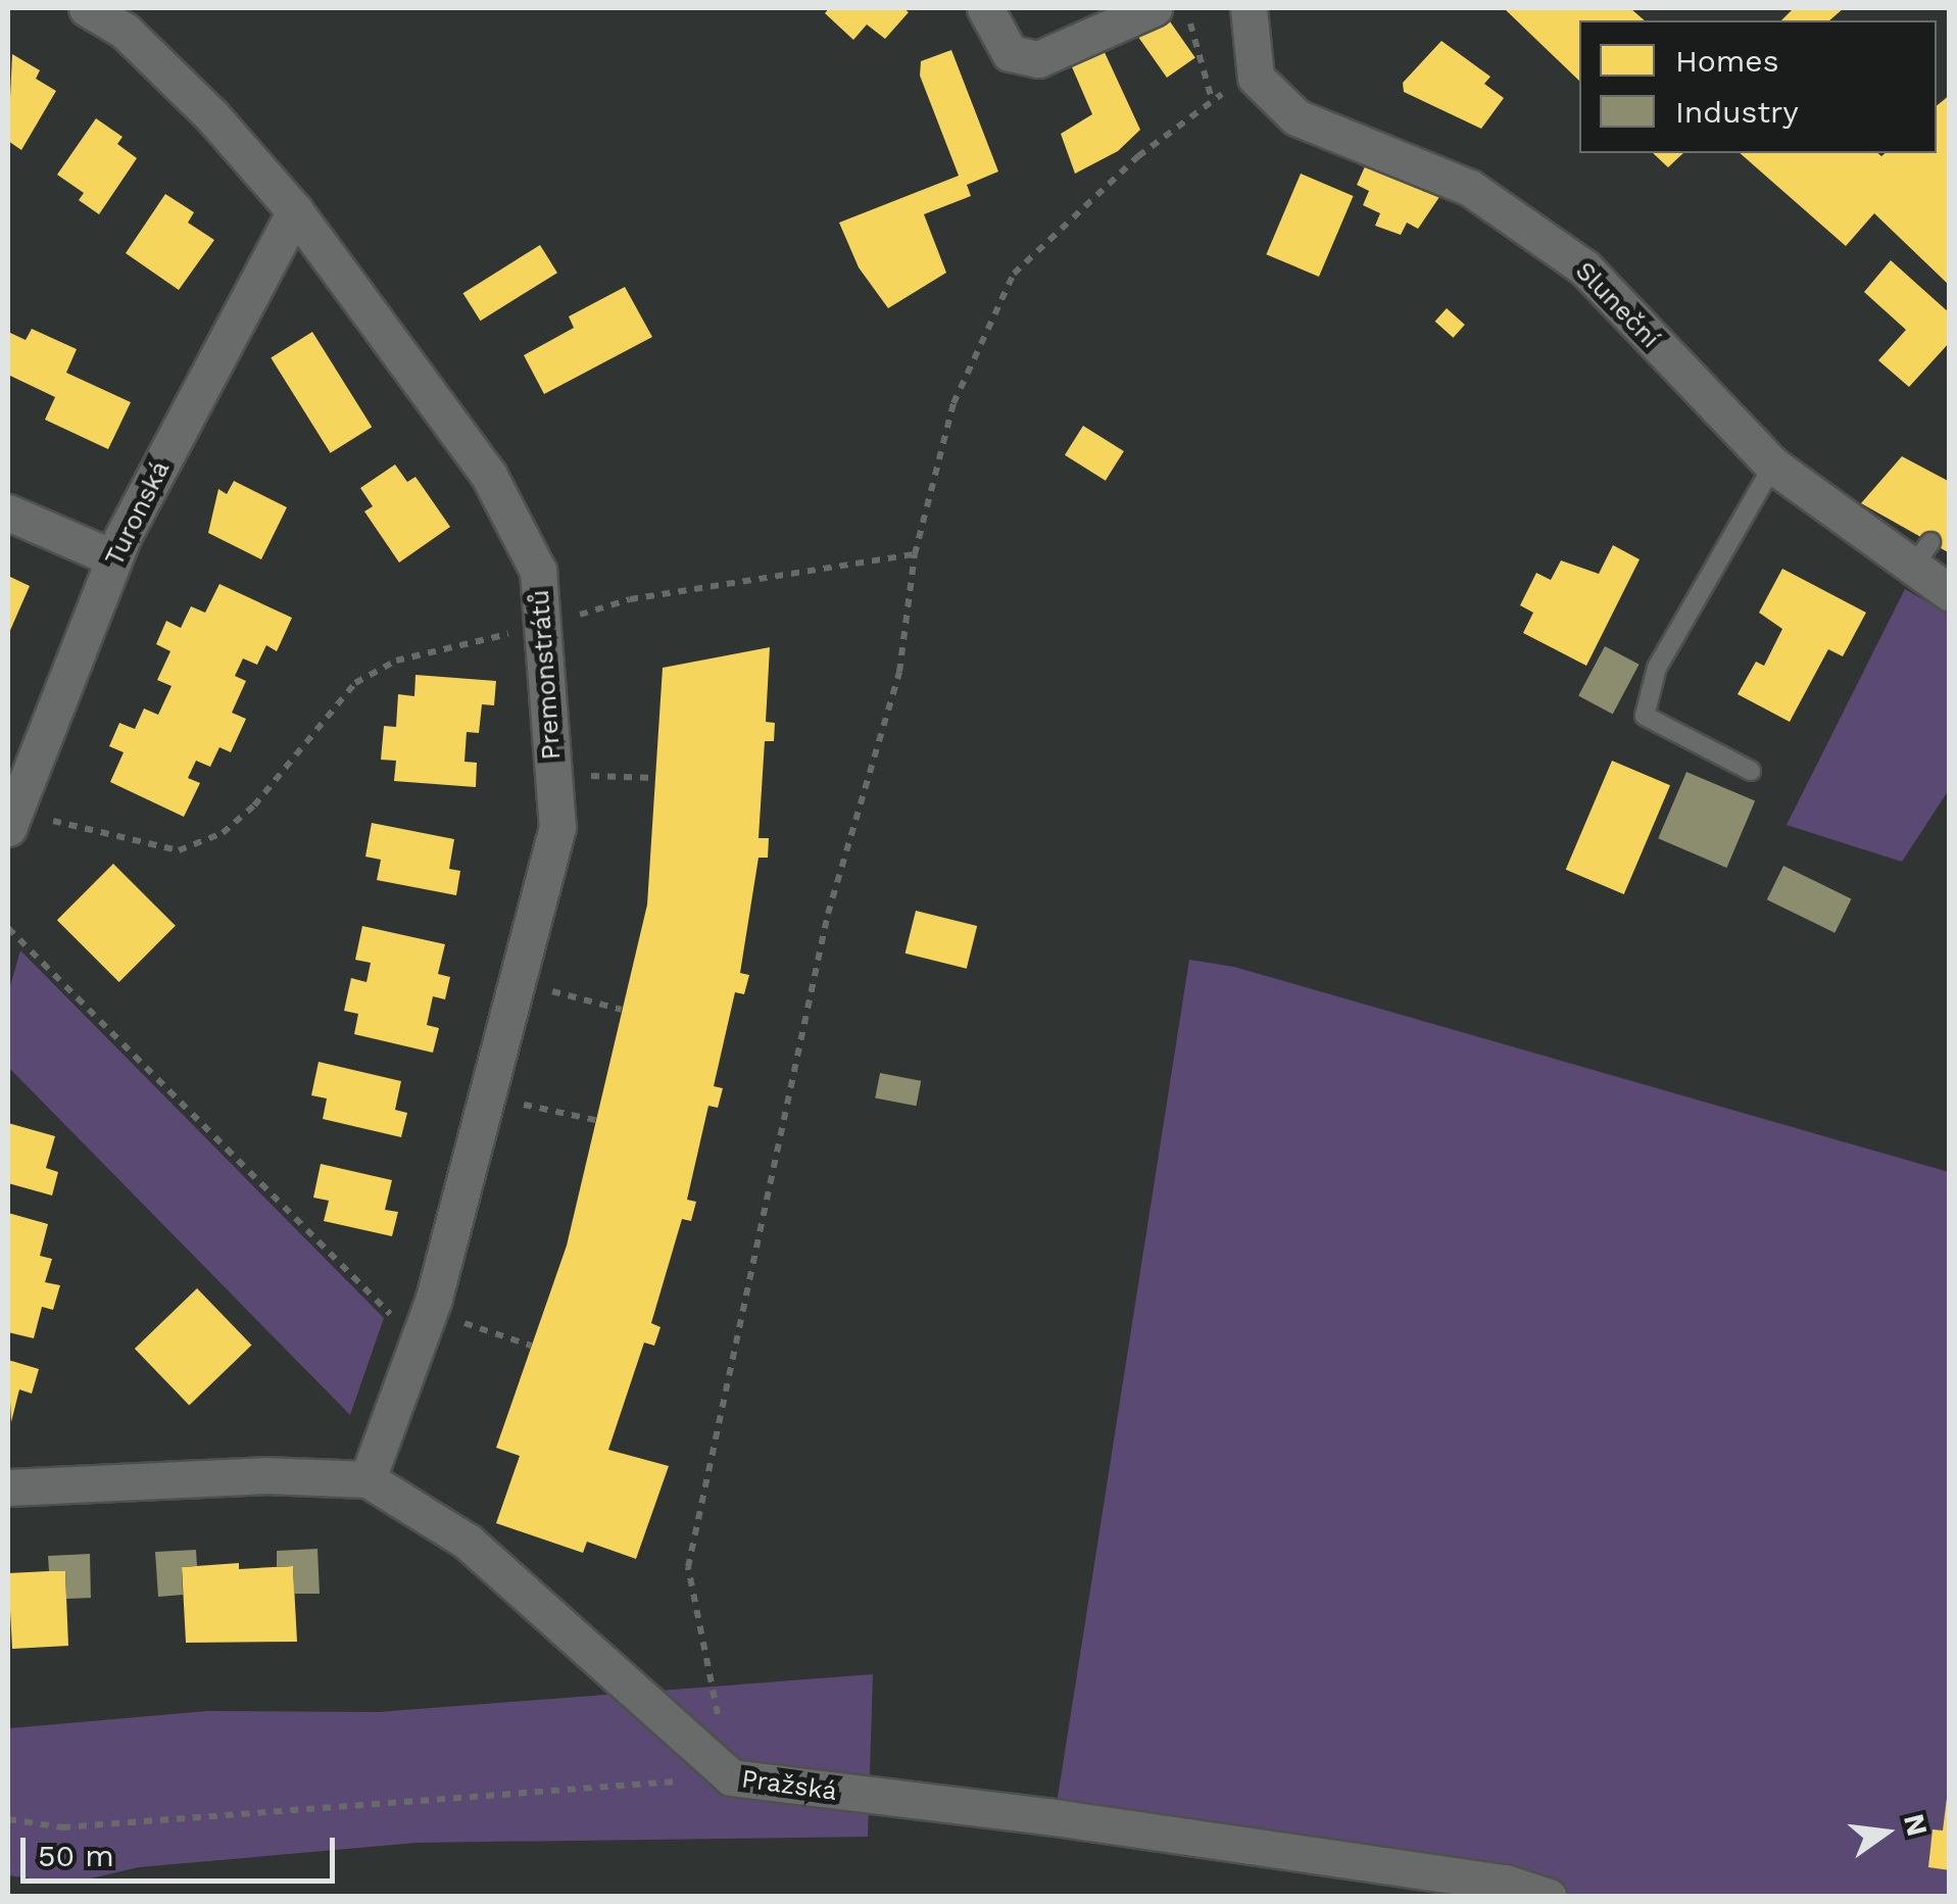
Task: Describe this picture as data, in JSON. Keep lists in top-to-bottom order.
{
  "streets": {
    "street": [
      "Sluneční",
      "Turonská",
      "Premonstrátů",
      "Pražská"
    ]
  },
  "crossings": [
    ["Turonská", "Premonstrátů"],
    ["Premonstrátů", "Pražská"]
  ],
  "legend": ["Homes", "Industry"],
  "scale_bar": "50 m",
  "north": "right"
}
